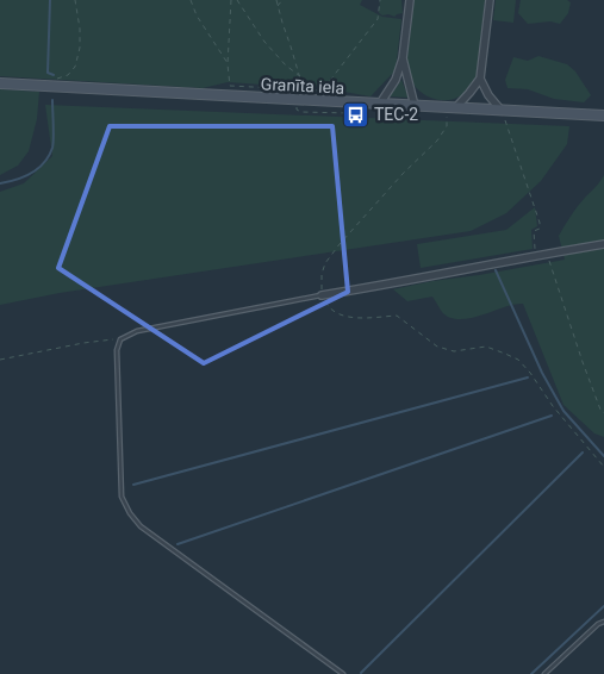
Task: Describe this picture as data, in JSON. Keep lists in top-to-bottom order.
{
  "streets": {
    "main road": ["Granīta iela"]
  },
  "places": {
    "bus stop": ["TEC-2"]
  }
}
